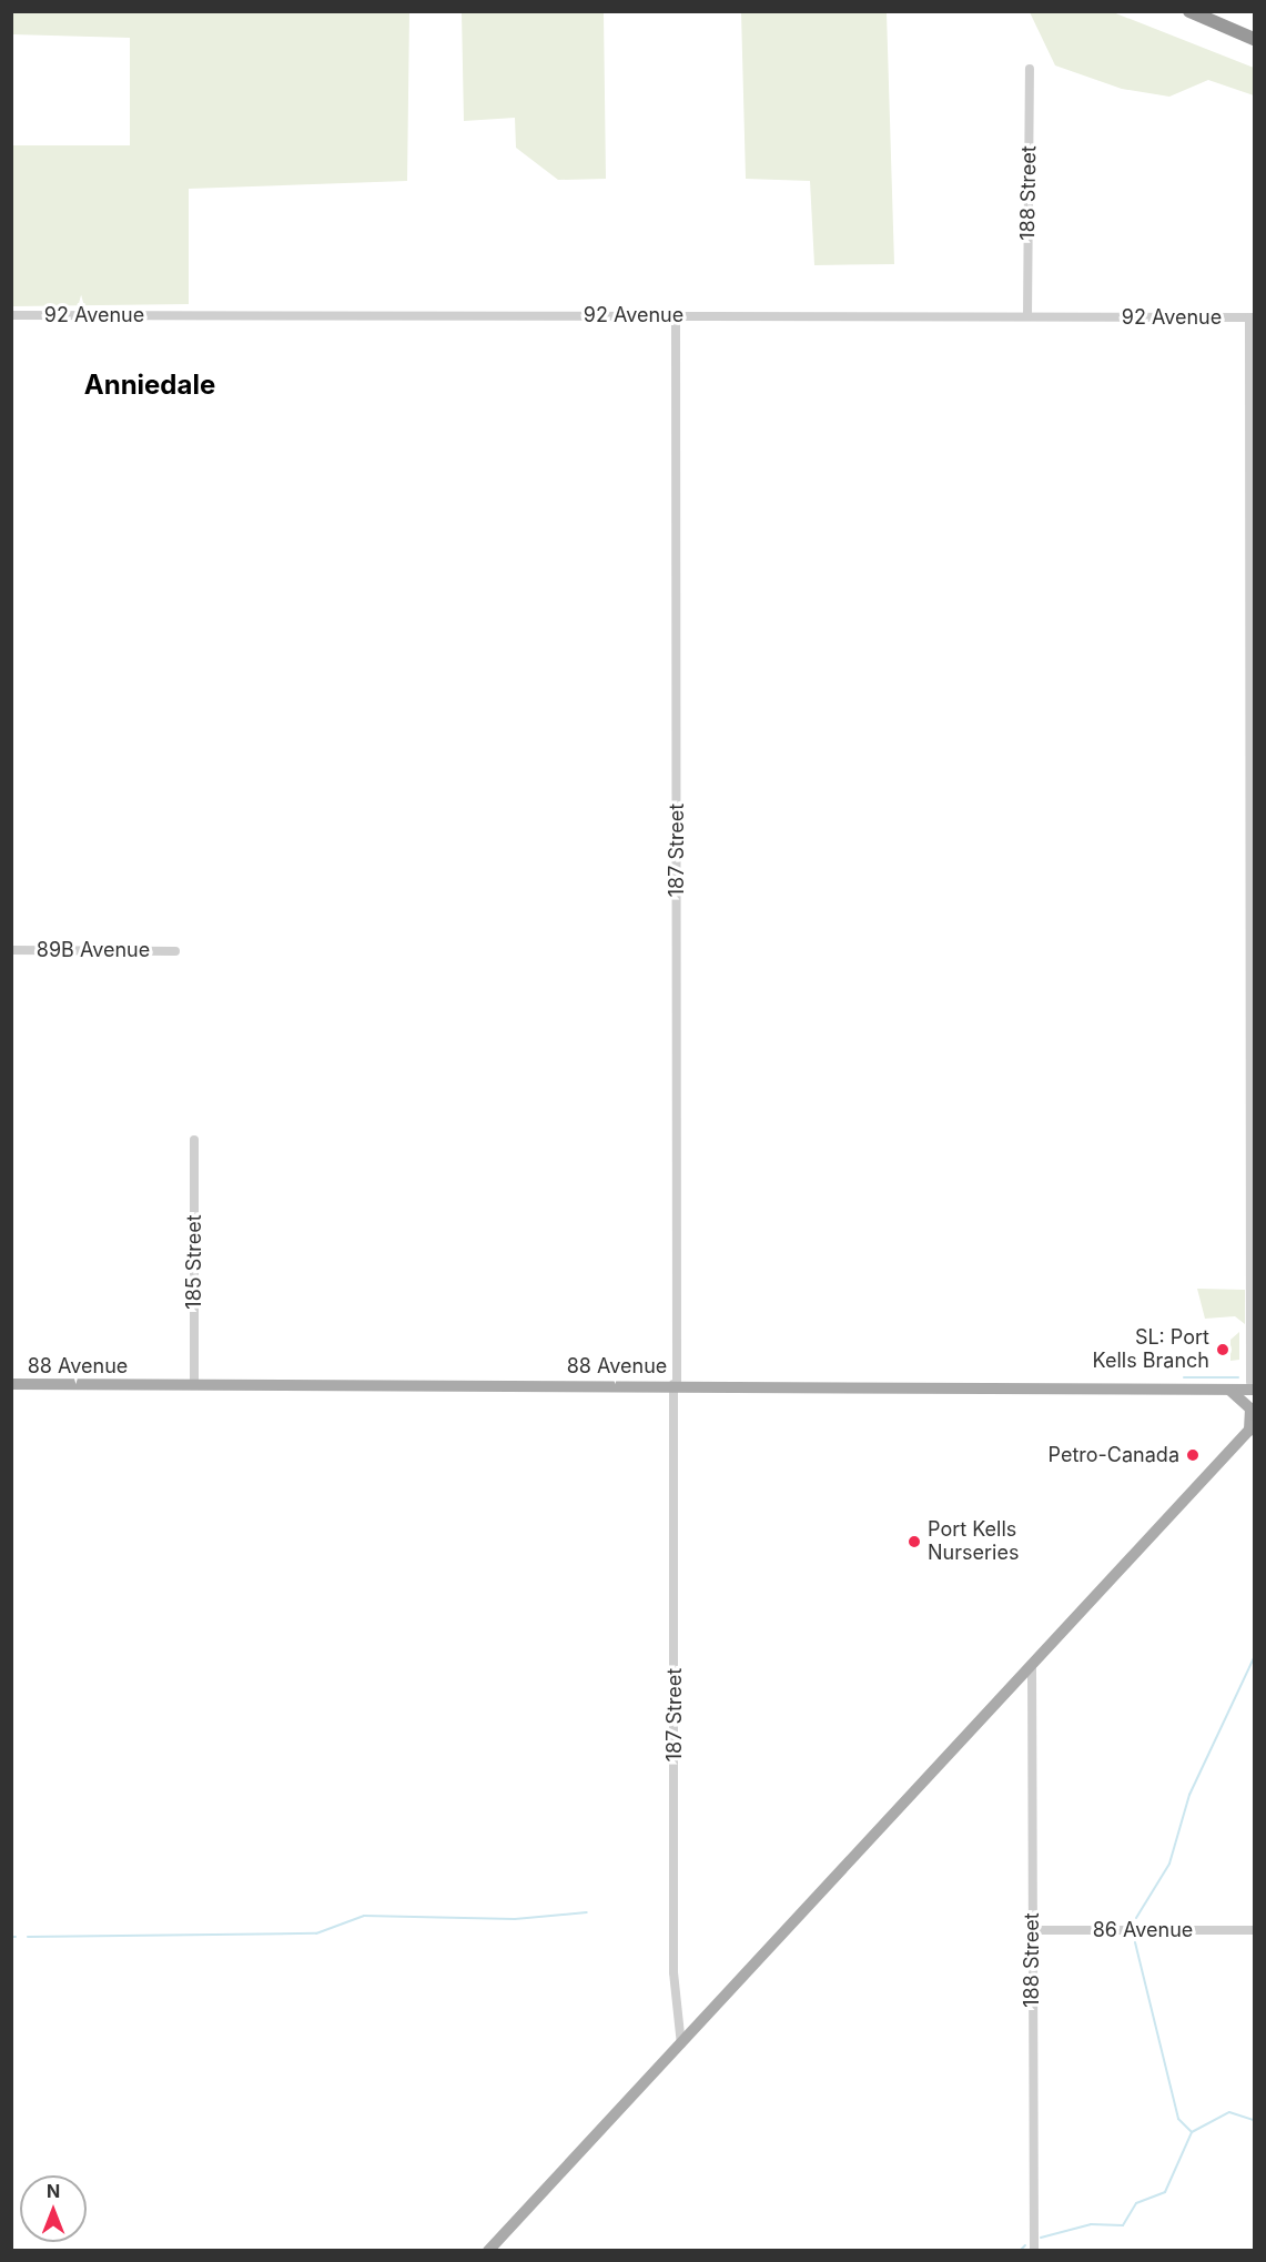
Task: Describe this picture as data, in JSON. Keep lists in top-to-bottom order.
{
  "streets": {
    "main road": ["88 Avenue"],
    "street": [
      "188 Street",
      "92 Avenue",
      "187 Street",
      "89B Avenue",
      "185 Street",
      "86 Avenue"
    ]
  },
  "crossings": [
    ["188 Street", "92 Avenue"],
    ["188 Street", "86 Avenue"],
    ["92 Avenue", "187 Street"],
    ["187 Street", "88 Avenue"],
    ["185 Street", "88 Avenue"]
  ],
  "districts": ["Anniedale"],
  "places": ["SL: Port Kells Branch", "Petro-Canada", "Port Kells Nurseries"],
  "north": "top"
}
